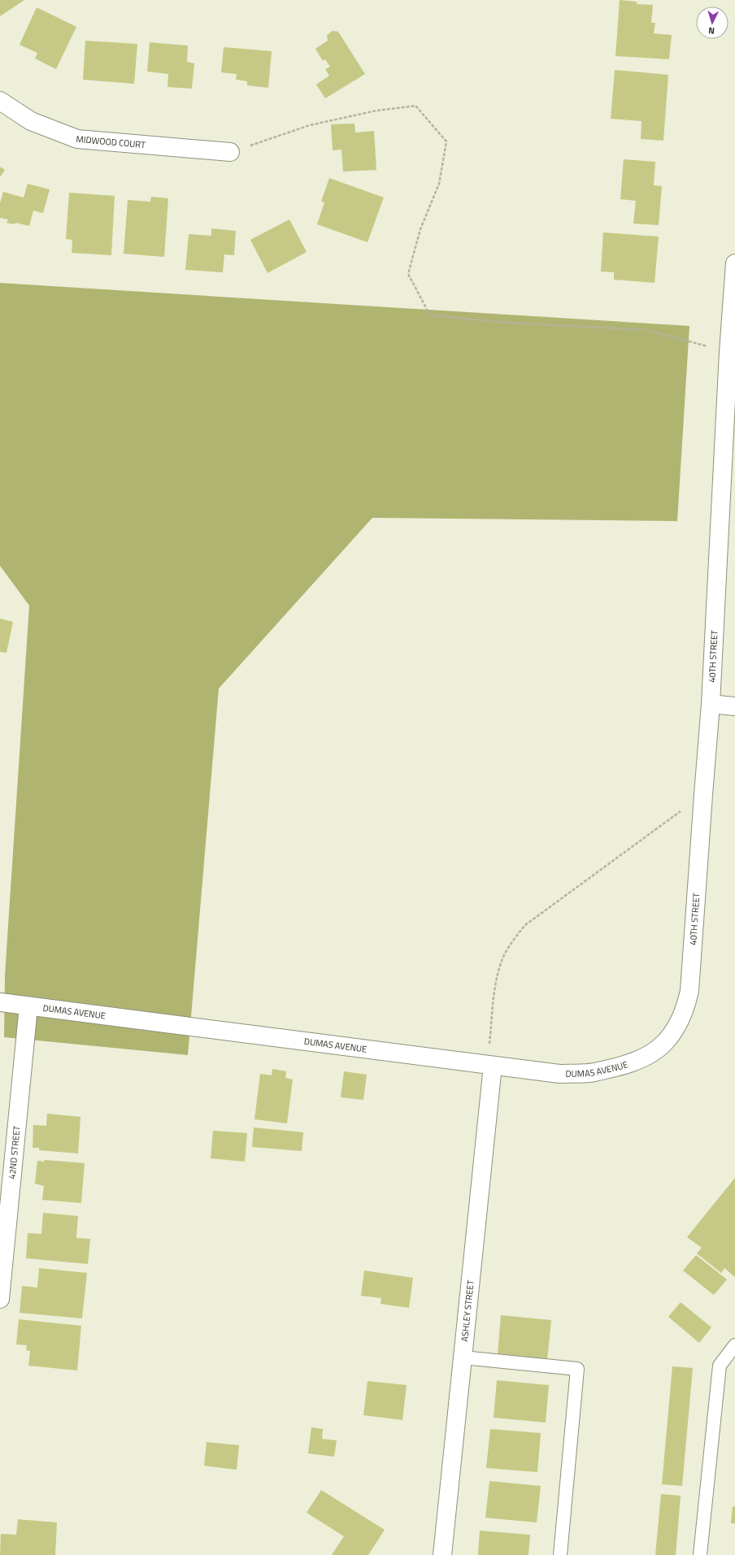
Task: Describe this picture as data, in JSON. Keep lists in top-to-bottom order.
{
  "streets": {
    "street": [
      "MIDWOOD COURT",
      "40TH STREET",
      "DUMAS AVENUE",
      "42ND STREET",
      "ASHLEY STREET"
    ]
  },
  "crossings": [
    ["40TH STREET", "DUMAS AVENUE"],
    ["DUMAS AVENUE", "42ND STREET"],
    ["DUMAS AVENUE", "ASHLEY STREET"]
  ],
  "north": "bottom"
}
